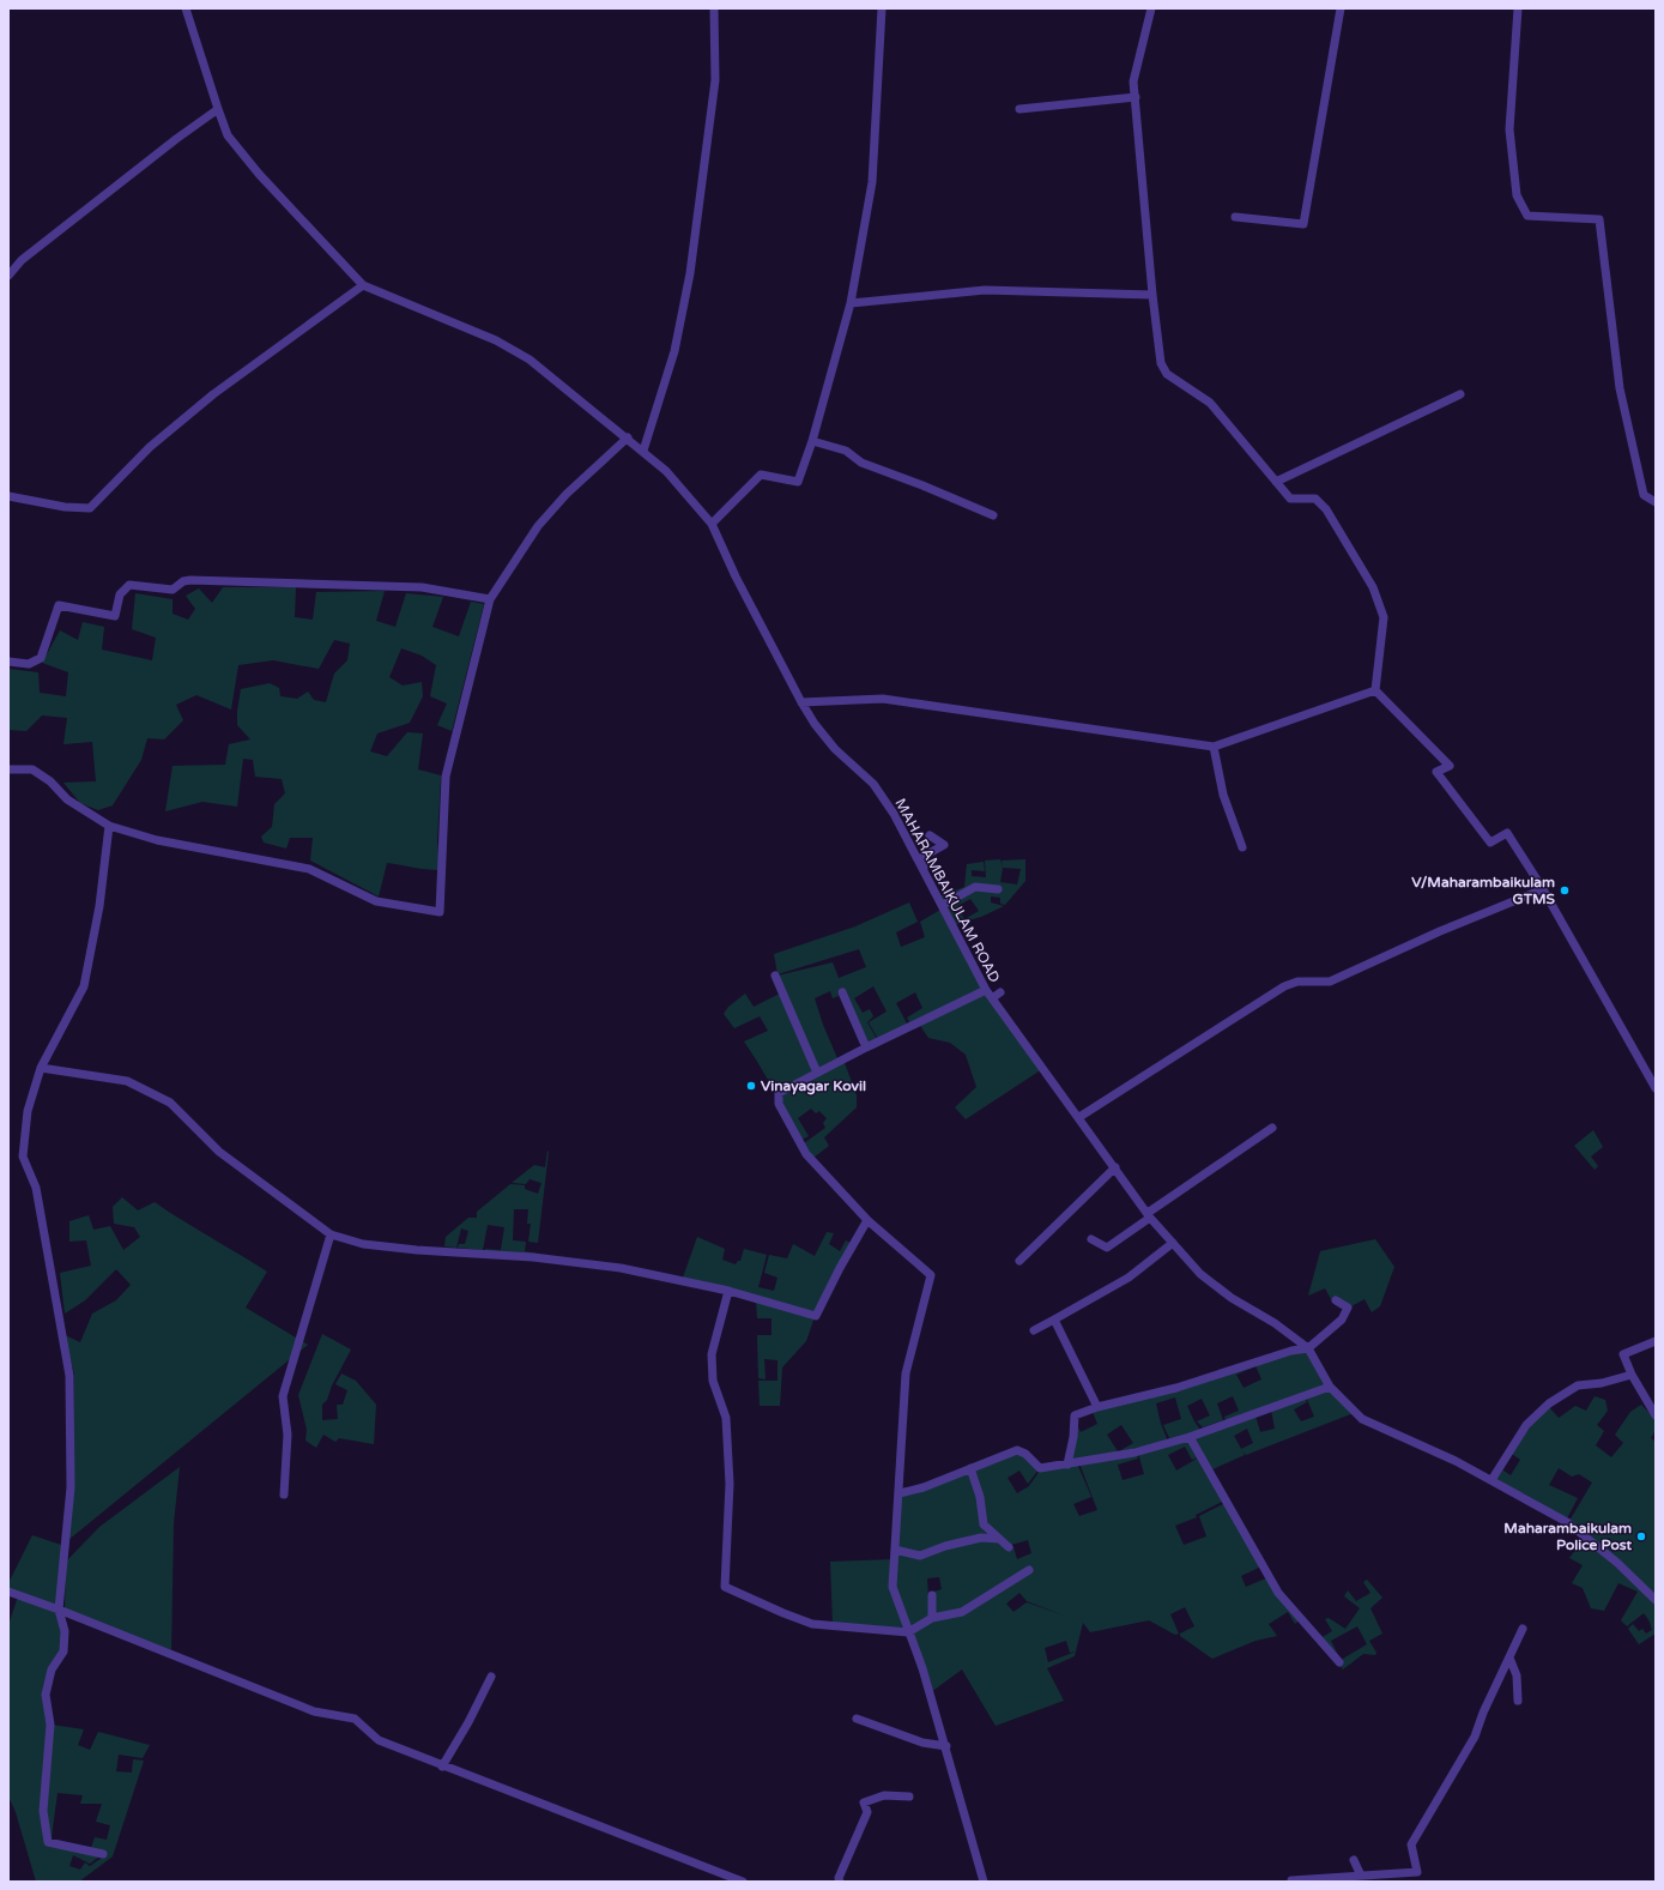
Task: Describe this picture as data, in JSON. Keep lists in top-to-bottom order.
{
  "streets": {
    "street": ["MAHARAMBAIKULAM ROAD"]
  },
  "places": ["V/Maharambaikulam GTMS", "Vinayagar Kovil", "Maharambaikulam Police Post"]
}
